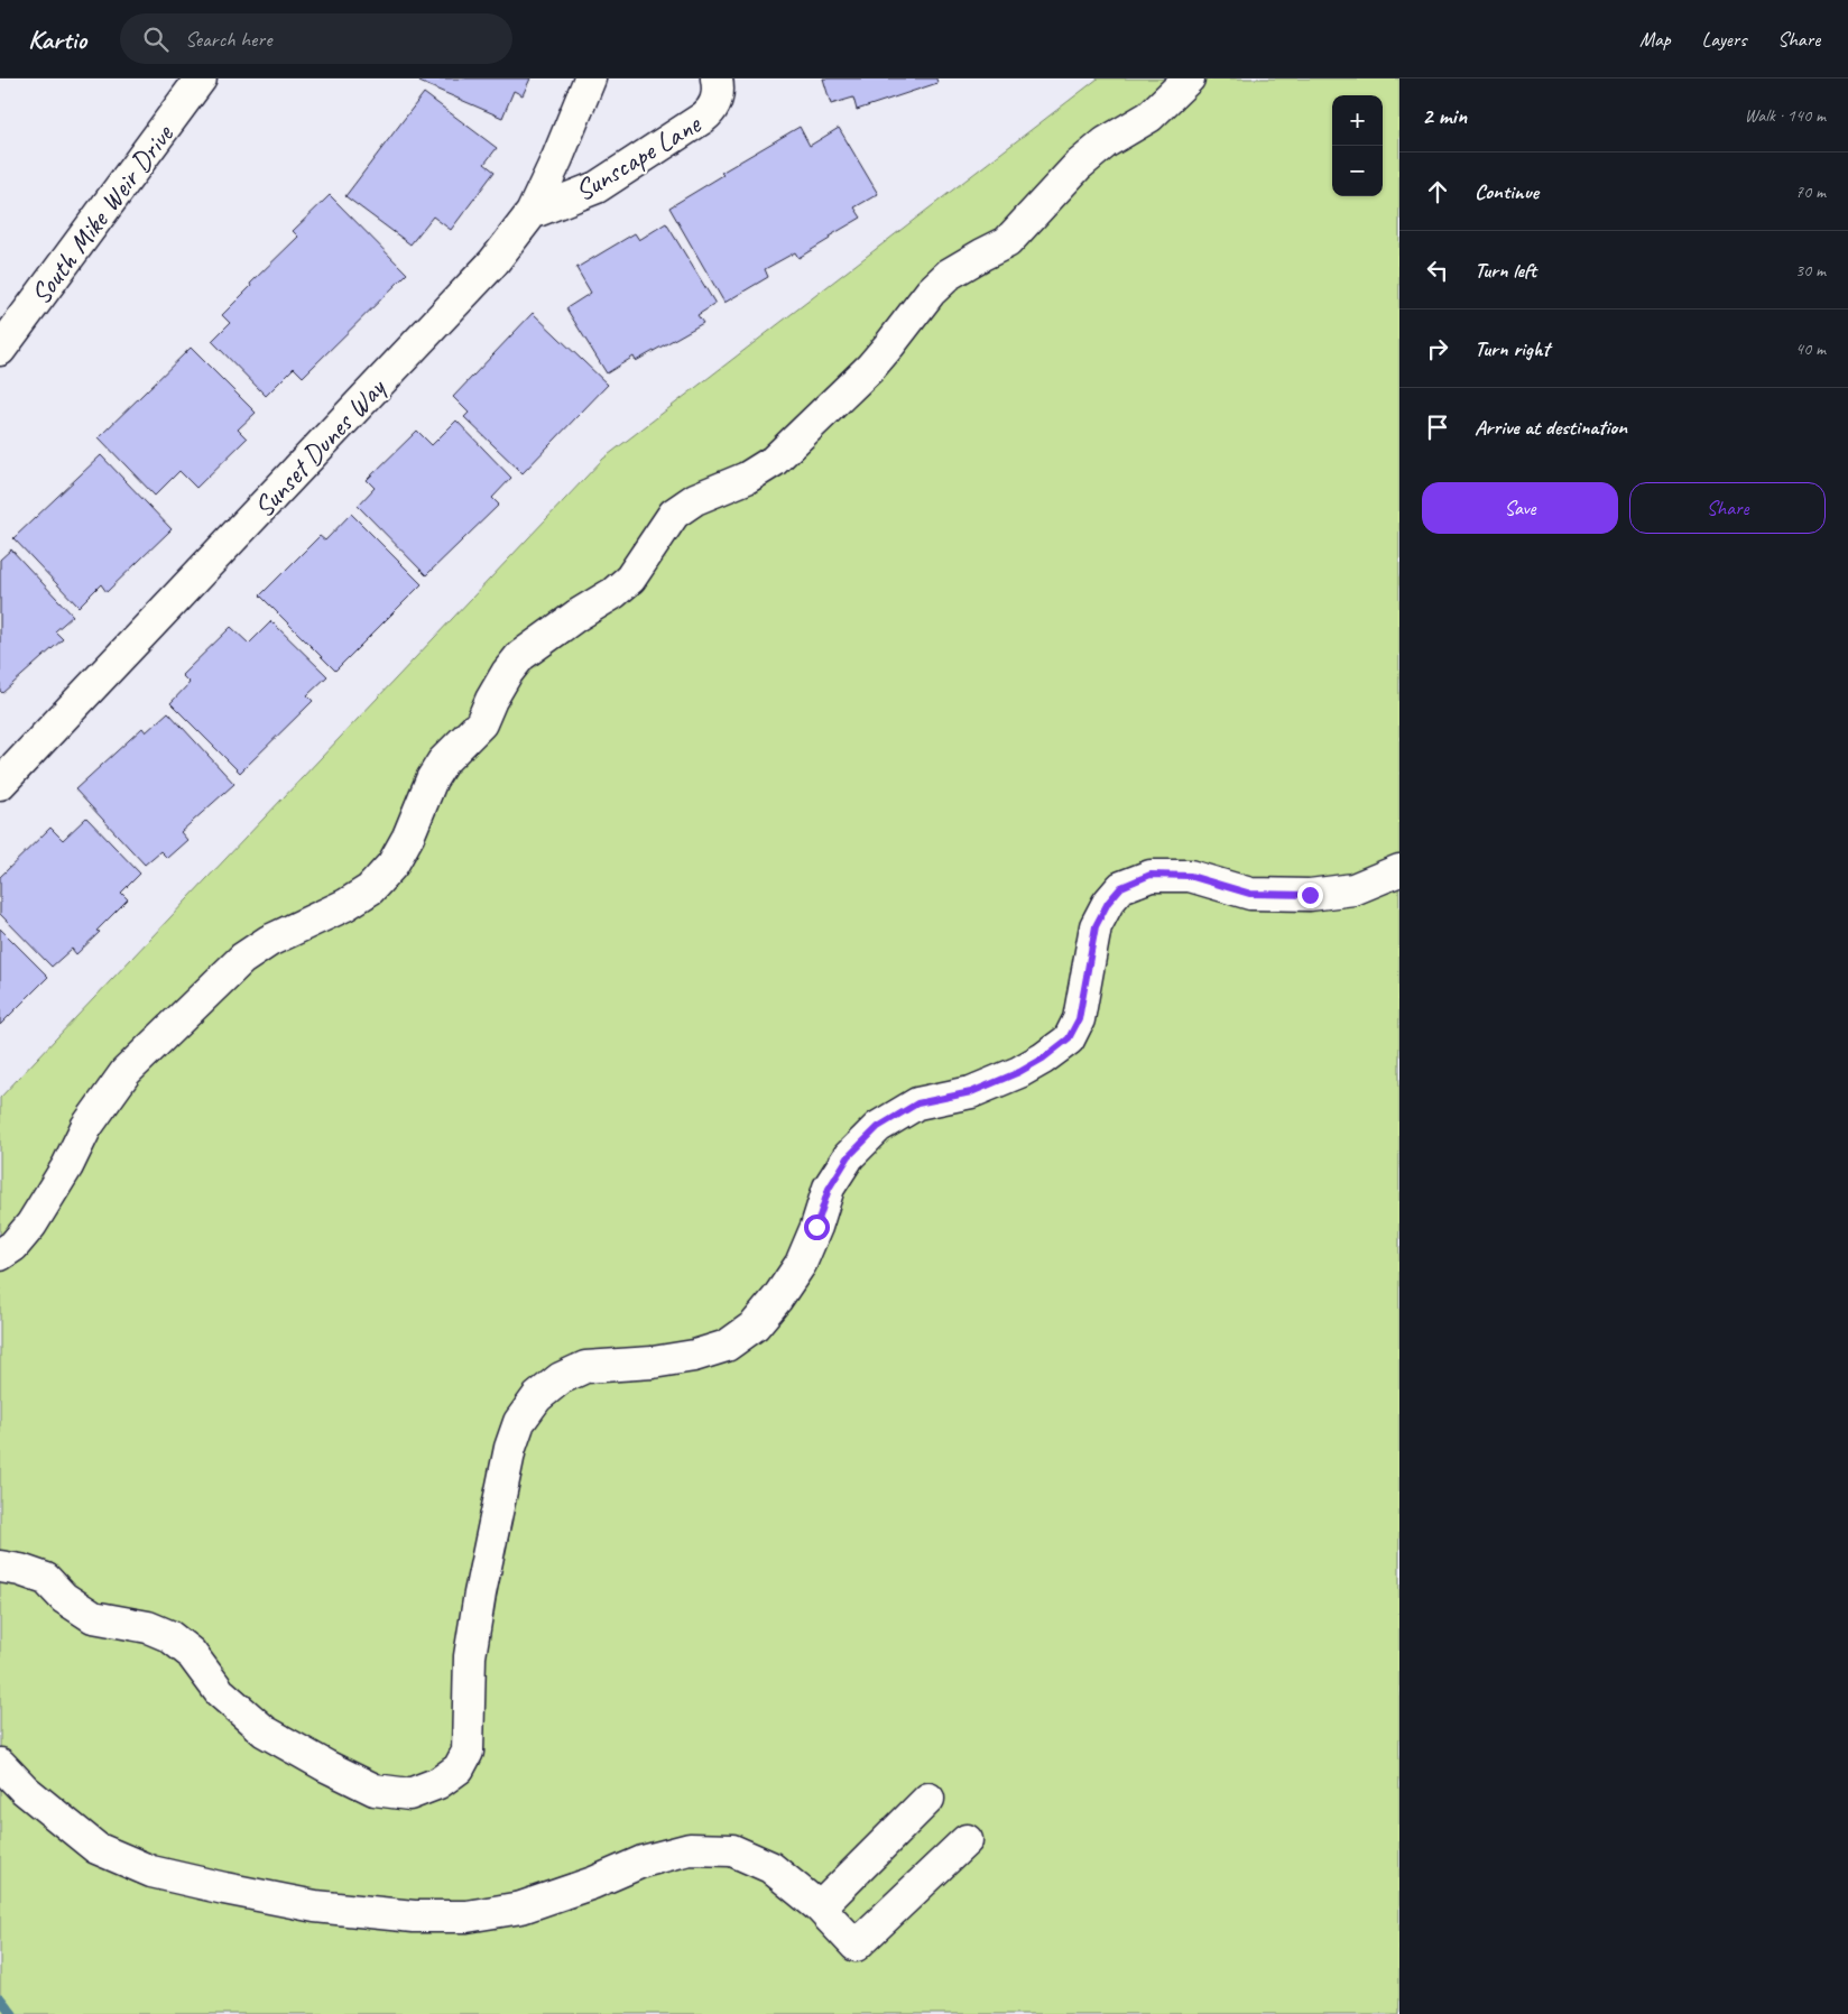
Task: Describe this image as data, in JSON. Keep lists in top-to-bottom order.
{
  "streets": {
    "street": ["Sunscape Lane", "South Mike Weir Drive", "Sunset Dunes Way"]
  },
  "crossings": [
    ["Sunscape Lane", "Sunset Dunes Way"]
  ],
  "page": {
    "header": "Kartio",
    "search": "Search here",
    "nav": ["Map", "Layers", "Share"],
    "heading": ["2 min", "Walk · 140 m"],
    "map_buttons": ["+", "−"],
    "list": [
      ["Continue", "70 m"],
      ["Turn left", "30 m"],
      ["Turn right", "40 m"],
      "Arrive at destination"
    ],
    "buttons": ["Save", "Share"]
  }
}
